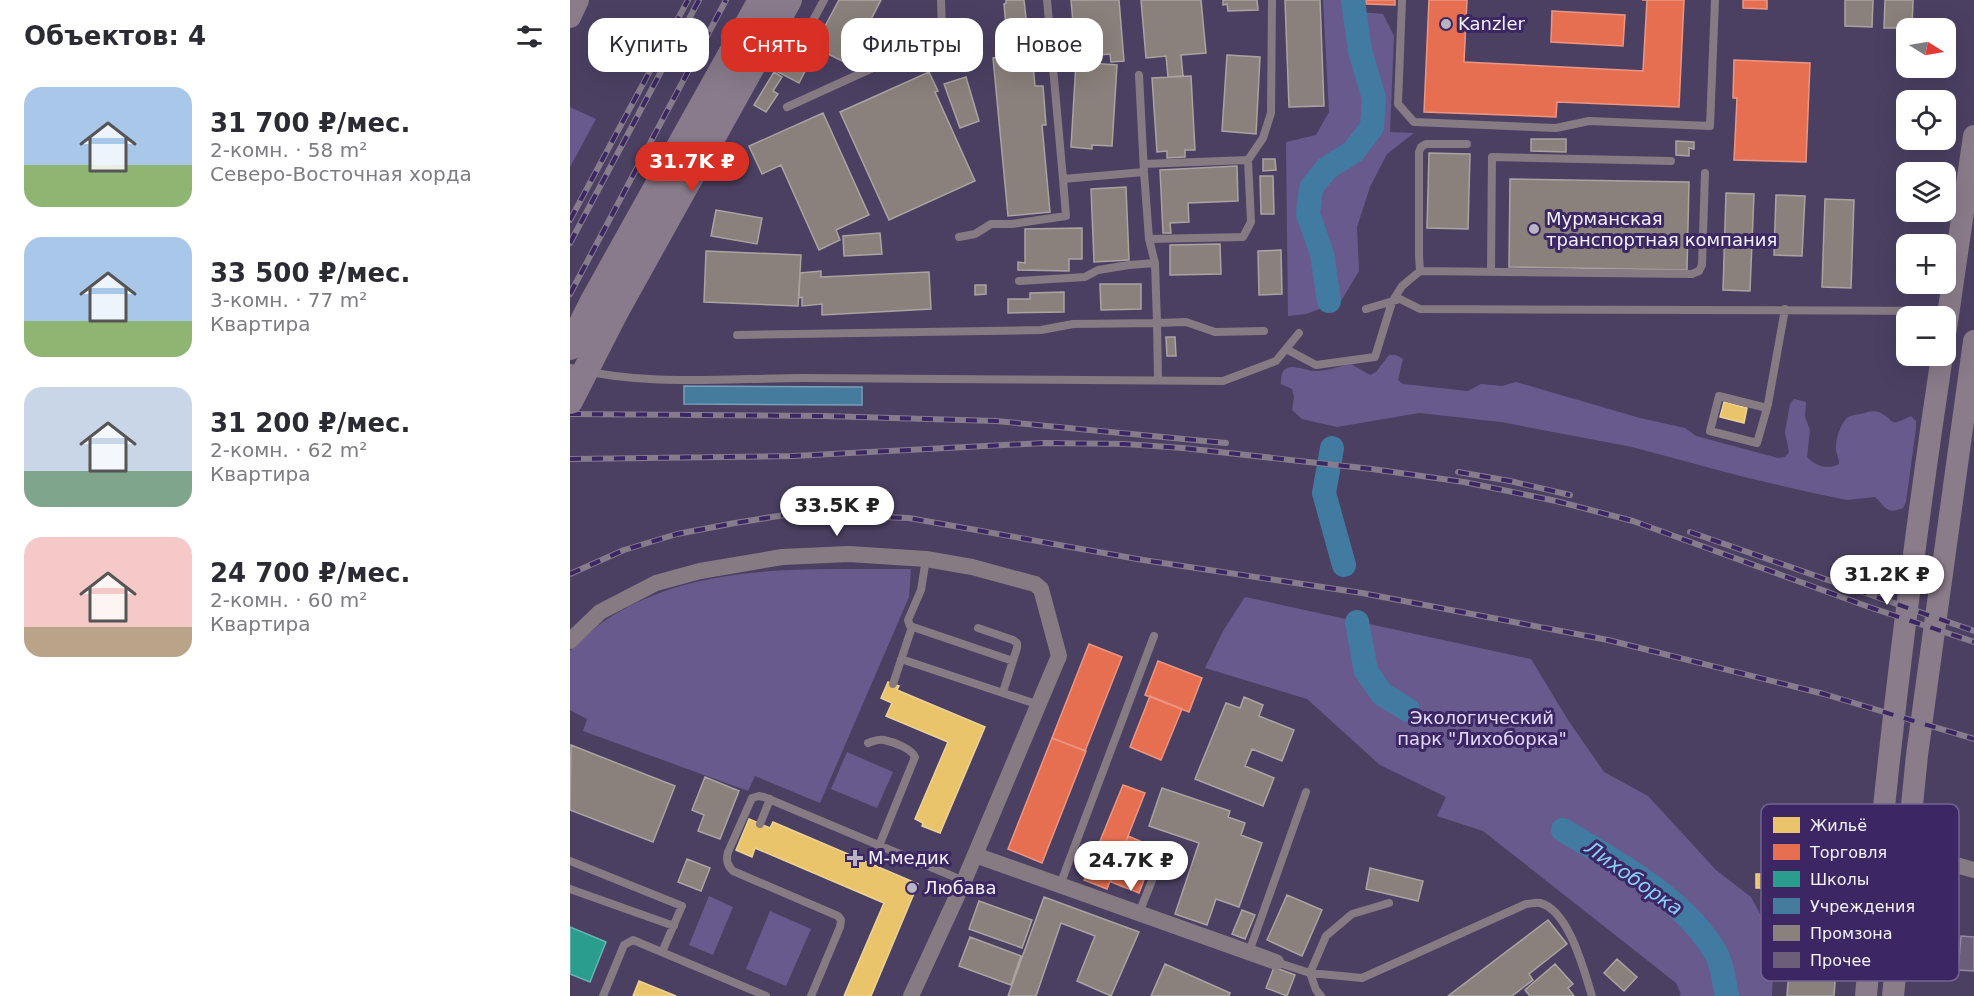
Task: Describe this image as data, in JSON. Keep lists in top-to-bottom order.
{
  "water": ["Лихоборка"],
  "parks": ["Экологический парк \"Лихоборка\""],
  "places": {
    "other": ["Kanzler", "Мурманская транспортная компания", "Любава"],
    "health": ["М-медик"]
  },
  "legend": [
    "Жильё",
    "Торговля",
    "Школы",
    "Учреждения",
    "Промзона",
    "Прочее"
  ],
  "north": "right",
  "page": {
    "heading": "Объектов: 4",
    "map_buttons": ["+", "−"],
    "chip": [
      "Купить",
      "Снять",
      "Фильтры",
      "Новое"
    ],
    "list": [
      {
        "name": "31 700 ₽/мес.",
        "note": "2-комн. · 58 m² · Северо-Восточная хорда"
      },
      {
        "name": "33 500 ₽/мес.",
        "note": "3-комн. · 77 m² · Квартира"
      },
      {
        "name": "31 200 ₽/мес.",
        "note": "2-комн. · 62 m² · Квартира"
      },
      {
        "name": "24 700 ₽/мес.",
        "note": "2-комн. · 60 m² · Квартира"
      }
    ],
    "price": [
      "31.7K ₽",
      "33.5K ₽",
      "31.2K ₽",
      "24.7K ₽"
    ]
  }
}
